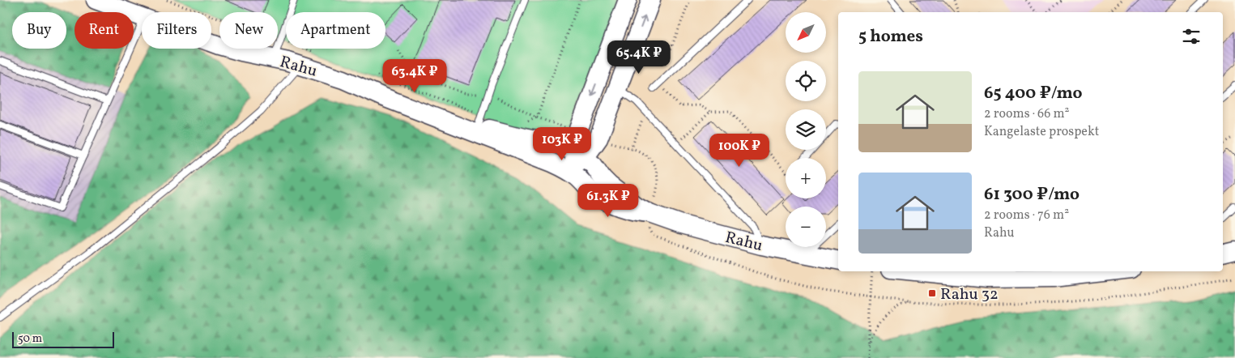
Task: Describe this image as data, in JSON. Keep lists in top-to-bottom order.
{
  "streets": {
    "main road": ["Rahu"]
  },
  "places": {
    "transit": ["Rahu 32"]
  },
  "scale_bar": "50 m",
  "north": "bottom left",
  "page": {
    "map_buttons": ["+", "−"],
    "chip": [
      "Buy",
      "Rent",
      "Filters",
      "New",
      "Apartment"
    ],
    "heading": "5 homes",
    "price": [
      "65.4K ₽",
      "63.4K ₽",
      "103K ₽",
      "100K ₽",
      "61.3K ₽"
    ],
    "list": [
      {
        "name": "65 400 ₽/mo",
        "note": "2 rooms · 66 m² · Kangelaste prospekt"
      },
      {
        "name": "61 300 ₽/mo",
        "note": "2 rooms · 76 m² · Rahu"
      }
    ],
    "scale": "50 m"
  }
}
